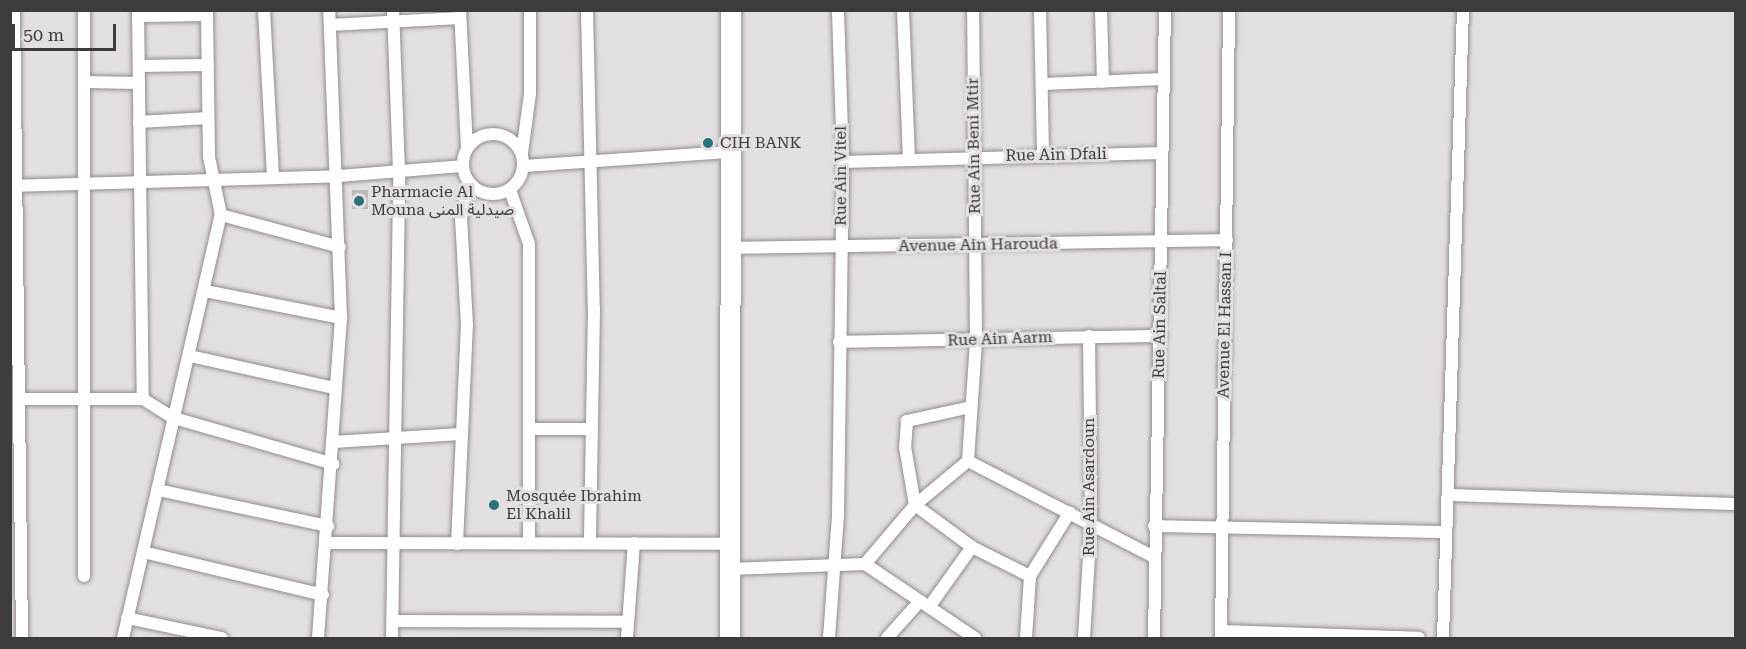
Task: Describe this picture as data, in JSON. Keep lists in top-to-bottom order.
{
  "streets": {
    "street": [
      "Rue Ain Beni Mtir",
      "Rue Ain Dfali",
      "Rue Ain Vitel",
      "Avenue Ain Harouda",
      "Rue Ain Saltal",
      "Avenue El Hassan I",
      "Rue Ain Aarm",
      "Rue Ain Asardoun"
    ]
  },
  "crossings": [
    ["Rue Ain Beni Mtir", "Rue Ain Dfali"],
    ["Rue Ain Beni Mtir", "Avenue Ain Harouda"],
    ["Rue Ain Beni Mtir", "Rue Ain Aarm"],
    ["Rue Ain Dfali", "Rue Ain Vitel"],
    ["Rue Ain Dfali", "Rue Ain Saltal"],
    ["Rue Ain Vitel", "Avenue Ain Harouda"],
    ["Rue Ain Vitel", "Rue Ain Aarm"],
    ["Avenue Ain Harouda", "Rue Ain Saltal"],
    ["Avenue Ain Harouda", "Avenue El Hassan I"],
    ["Rue Ain Saltal", "Rue Ain Aarm"],
    ["Rue Ain Aarm", "Rue Ain Asardoun"]
  ],
  "places": ["CIH BANK", "Pharmacie Al Mouna صيدلية المنى", "Mosquée Ibrahim El Khalil"],
  "scale_bar": "50 m"
}
